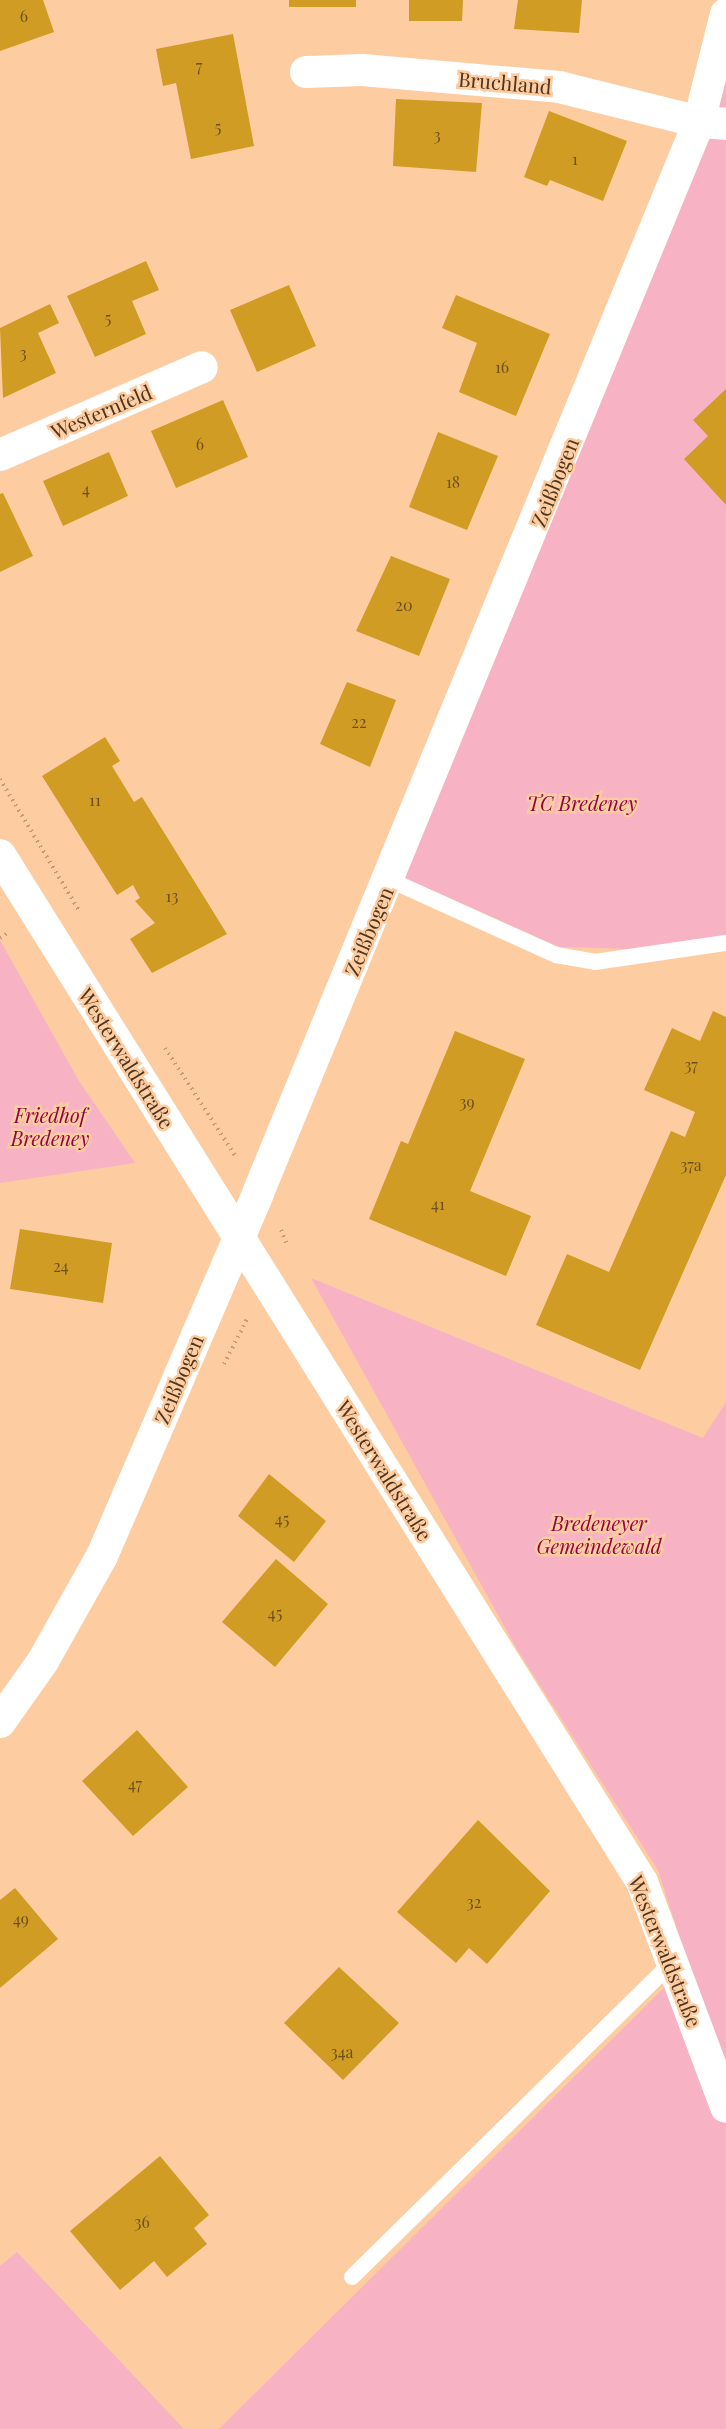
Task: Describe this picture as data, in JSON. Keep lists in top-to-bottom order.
{
  "streets": {
    "street": [
      "Bruchland",
      "Westernfeld",
      "Zeißbogen",
      "Westerwaldstraße"
    ]
  },
  "crossings": [
    ["Bruchland", "Zeißbogen"],
    ["Zeißbogen", "Westerwaldstraße"]
  ],
  "parks": ["TC Bredeney", "Friedhof Bredeney", "Bredeneyer Gemeindewald"],
  "house_numbers": [
    "6",
    "7",
    "5",
    "3",
    "1",
    "5",
    "3",
    "16",
    "6",
    "18",
    "4",
    "20",
    "22",
    "11",
    "13",
    "37",
    "39",
    "37a",
    "41",
    "24",
    "45",
    "45",
    "47",
    "32",
    "49",
    "34a",
    "36"
  ]
}
